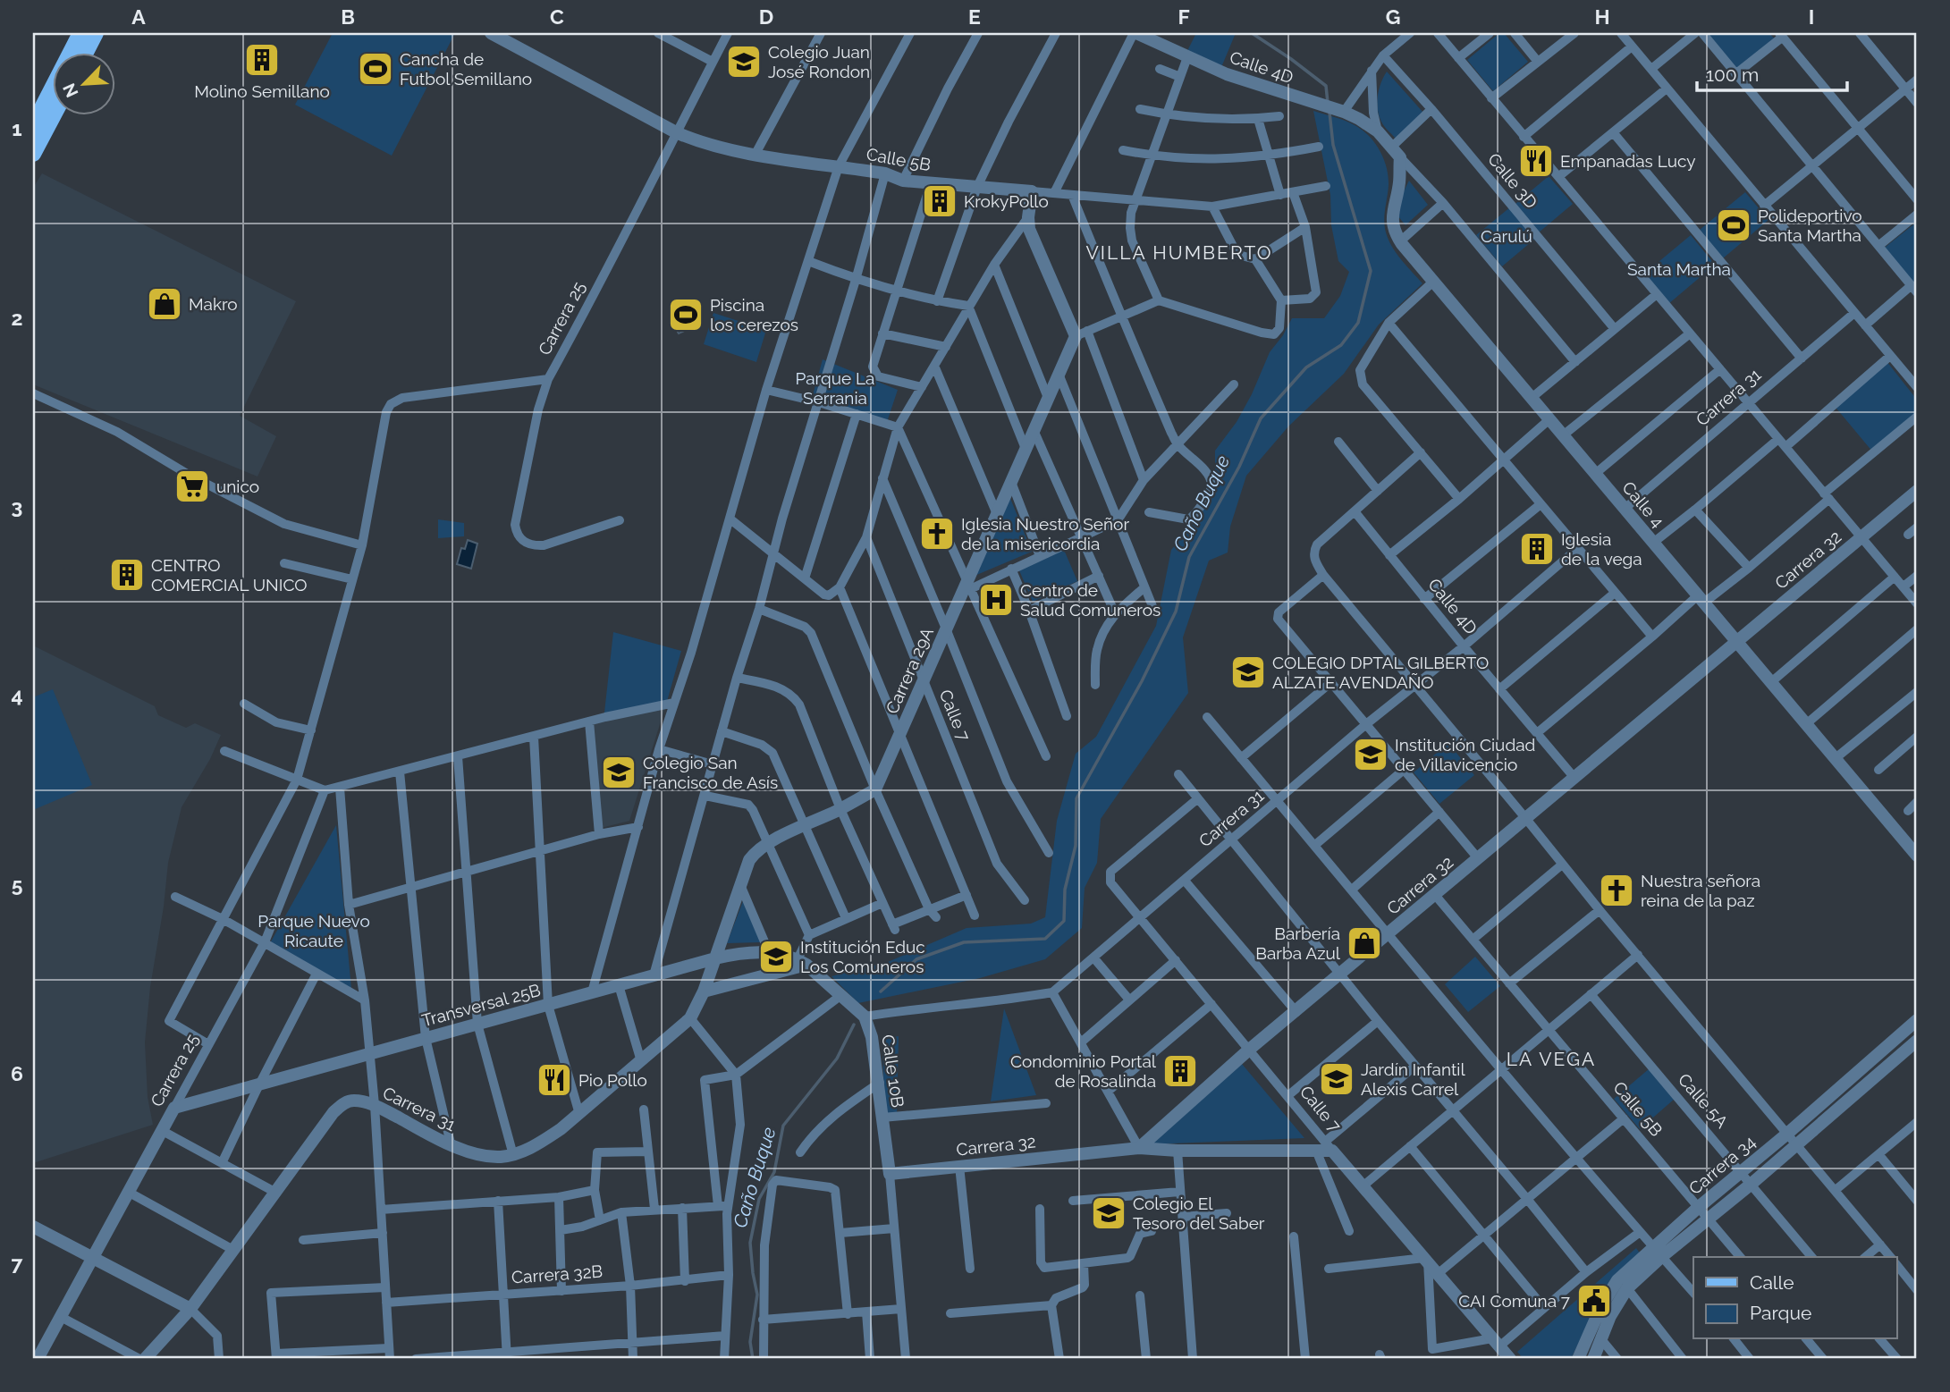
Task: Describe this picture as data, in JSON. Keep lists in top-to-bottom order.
{
  "streets": {
    "street": [
      "Calle 4D",
      "Calle 5B",
      "Calle 3D",
      "Carrera 25",
      "Carrera 31",
      "Calle 4",
      "Carrera 32",
      "Carrera 29A",
      "Calle 7",
      "Transversal 25B",
      "Calle 10B",
      "Calle 5A",
      "Carrera 34",
      "Carrera 32B"
    ]
  },
  "crossings": [
    ["Calle 4D", "Carrera 31"],
    ["Calle 4D", "Carrera 32"],
    ["Calle 5B", "Carrera 25"],
    ["Calle 5B", "Carrera 32"],
    ["Calle 5B", "Carrera 34"],
    ["Carrera 25", "Transversal 25B"],
    ["Carrera 31", "Calle 4"],
    ["Carrera 31", "Calle 7"],
    ["Carrera 31", "Transversal 25B"],
    ["Calle 4", "Carrera 32"],
    ["Carrera 32", "Calle 7"],
    ["Carrera 32", "Calle 10B"],
    ["Carrera 29A", "Calle 7"],
    ["Transversal 25B", "Calle 10B"],
    ["Calle 5A", "Carrera 34"]
  ],
  "districts": ["VILLA HUMBERTO", "LA VEGA"],
  "water": ["Caño Buque"],
  "parks": [
    "Carulú",
    "Santa Martha",
    "Parque La Serrania",
    "Parque Nuevo Ricaute"
  ],
  "places": {
    "building": [
      "Molino Semillano",
      "KrokyPollo",
      "Iglesia de la vega",
      "CENTRO COMERCIAL UNICO",
      "Condominio Portal de Rosalinda"
    ],
    "school or university": [
      "Colegio Juan José Rondon",
      "COLEGIO DPTAL GILBERTO ALZATE AVENDAÑO",
      "Institución Ciudad de Villavicencio",
      "Colegio San Francisco de Asís",
      "Institución Educ Los Comuneros",
      "Jardín Infantil Alexis Carrel",
      "Colegio El Tesoro del Saber"
    ],
    "sports": ["Cancha de Futbol Semillano", "Polideportivo Santa Martha", "Piscina los cerezos"],
    "restaurant": ["Empanadas Lucy", "Pio Pollo"],
    "shop": ["Makro", "Barbería Barba Azul"],
    "supermarket": ["unico"],
    "church": ["Iglesia Nuestro Señor de la misericordia", "Nuestra señora reina de la paz"],
    "hospital": ["Centro de Salud Comuneros"],
    "public building": ["CAI Comuna 7"]
  },
  "legend": ["Calle", "Parque"],
  "scale_bar": "100 m",
  "north": "bottom left",
  "grid": {
    "columns": [
      "A",
      "B",
      "C",
      "D",
      "E",
      "F",
      "G",
      "H",
      "I"
    ],
    "rows": [
      "1",
      "2",
      "3",
      "4",
      "5",
      "6",
      "7"
    ]
  }
}
